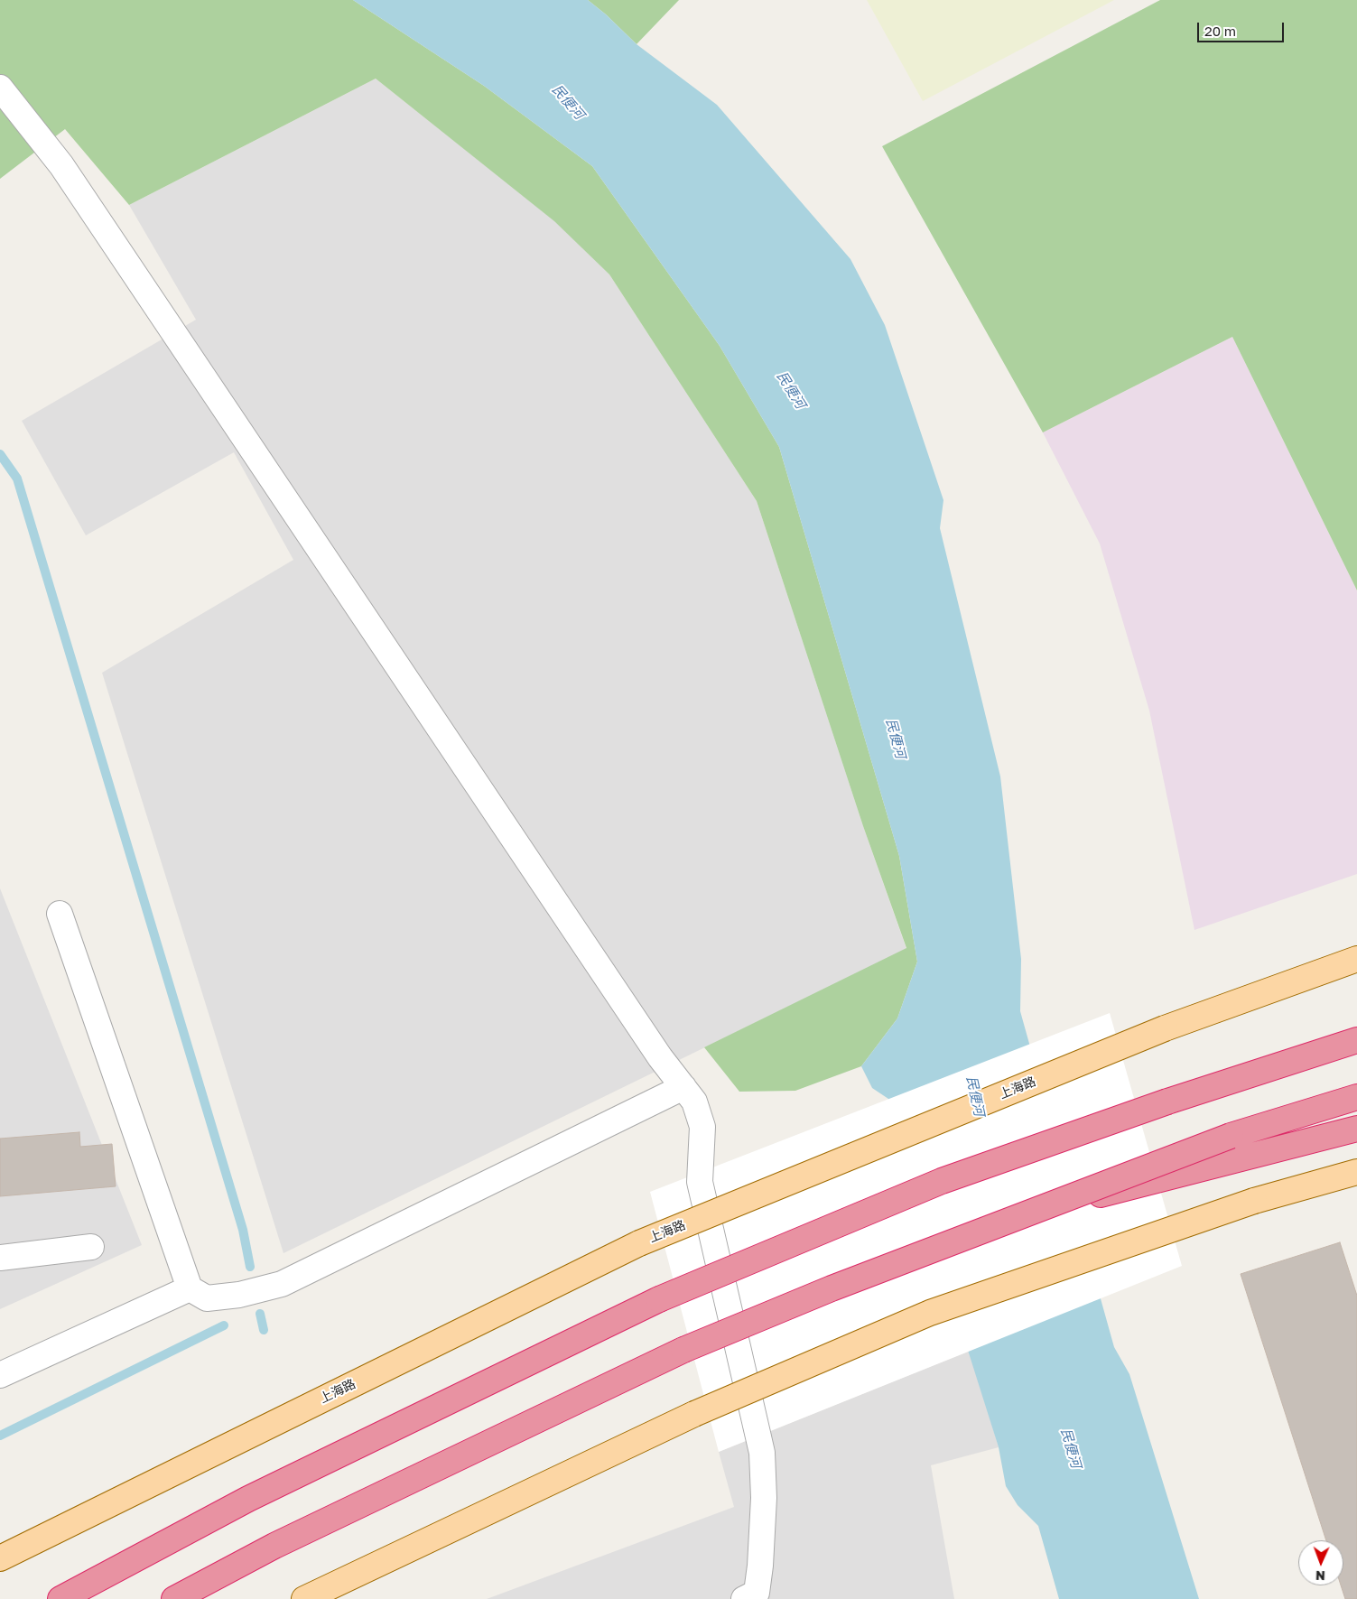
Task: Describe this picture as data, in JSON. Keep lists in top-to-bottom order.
{
  "streets": {
    "main road": ["上海路"]
  },
  "water": ["民便河"],
  "scale_bar": "20 m",
  "north": "bottom"
}
